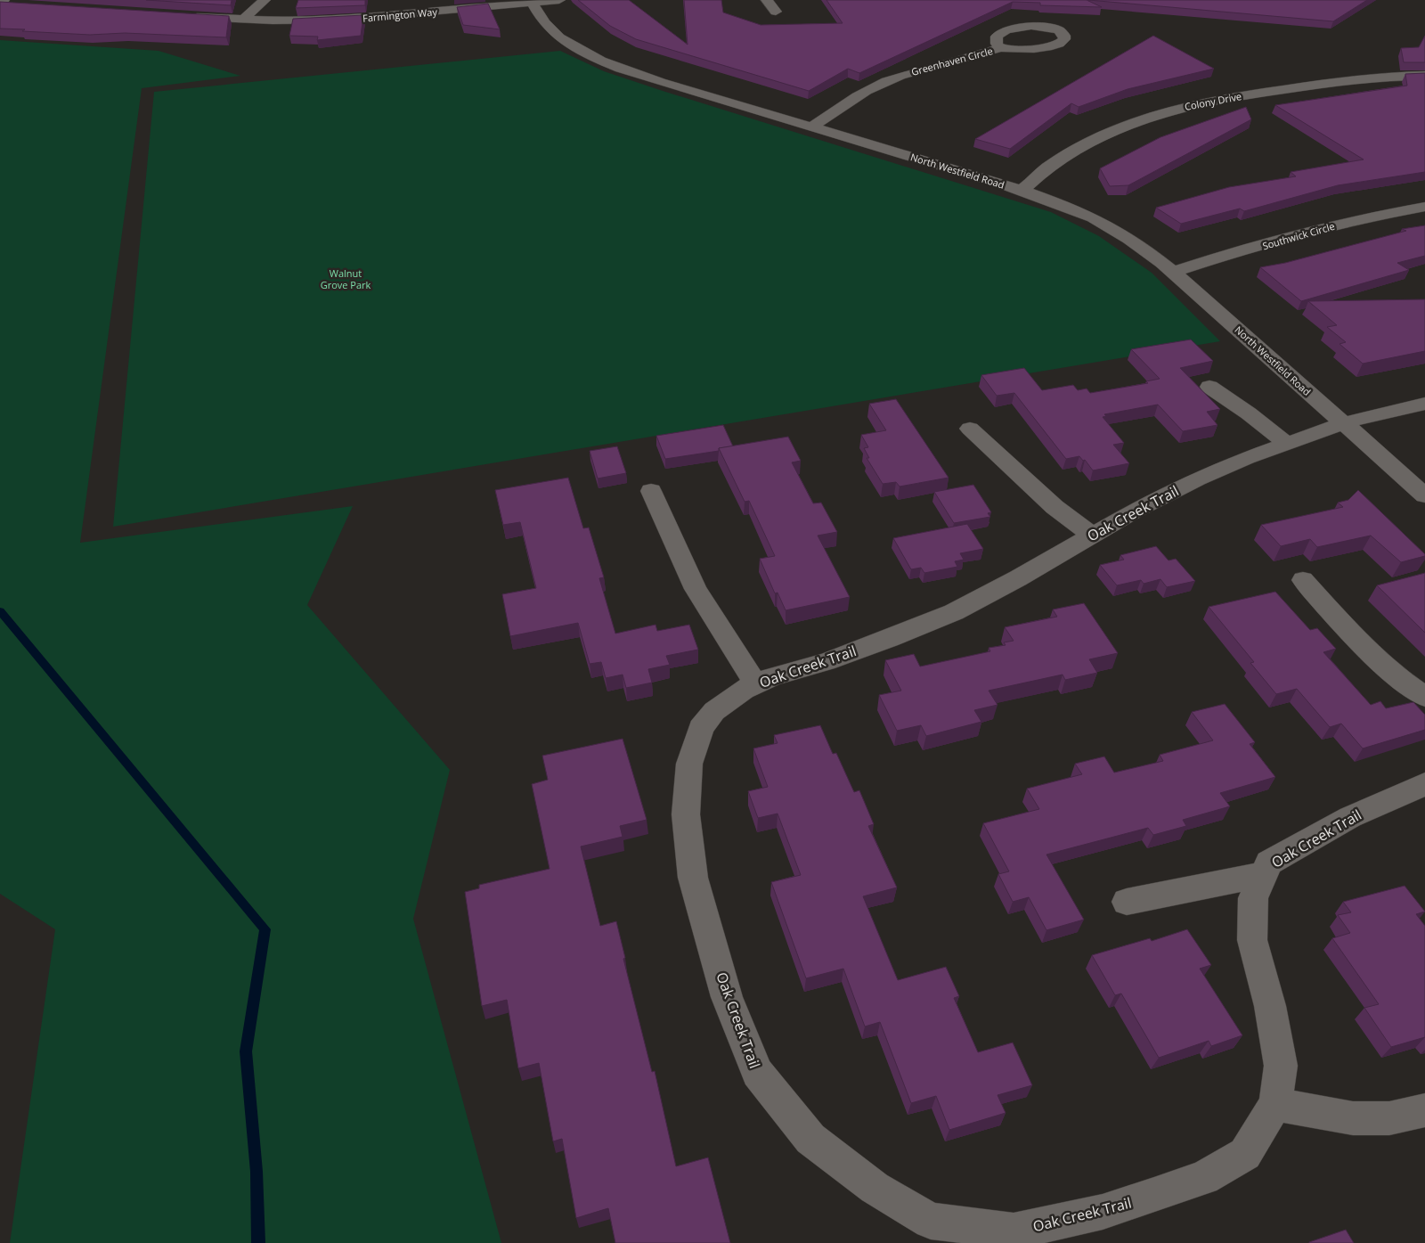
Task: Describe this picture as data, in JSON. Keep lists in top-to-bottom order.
{
  "streets": {
    "street": [
      "Farmington Way",
      "Greenhaven Circle",
      "Colony Drive",
      "North Westfield Road",
      "Southwick Circle",
      "Oak Creek Trail"
    ]
  },
  "crossings": [
    ["Farmington Way", "North Westfield Road"],
    ["Greenhaven Circle", "North Westfield Road"],
    ["Colony Drive", "North Westfield Road"],
    ["North Westfield Road", "Southwick Circle"],
    ["North Westfield Road", "Oak Creek Trail"]
  ],
  "parks": ["Walnut Grove Park"]
}
